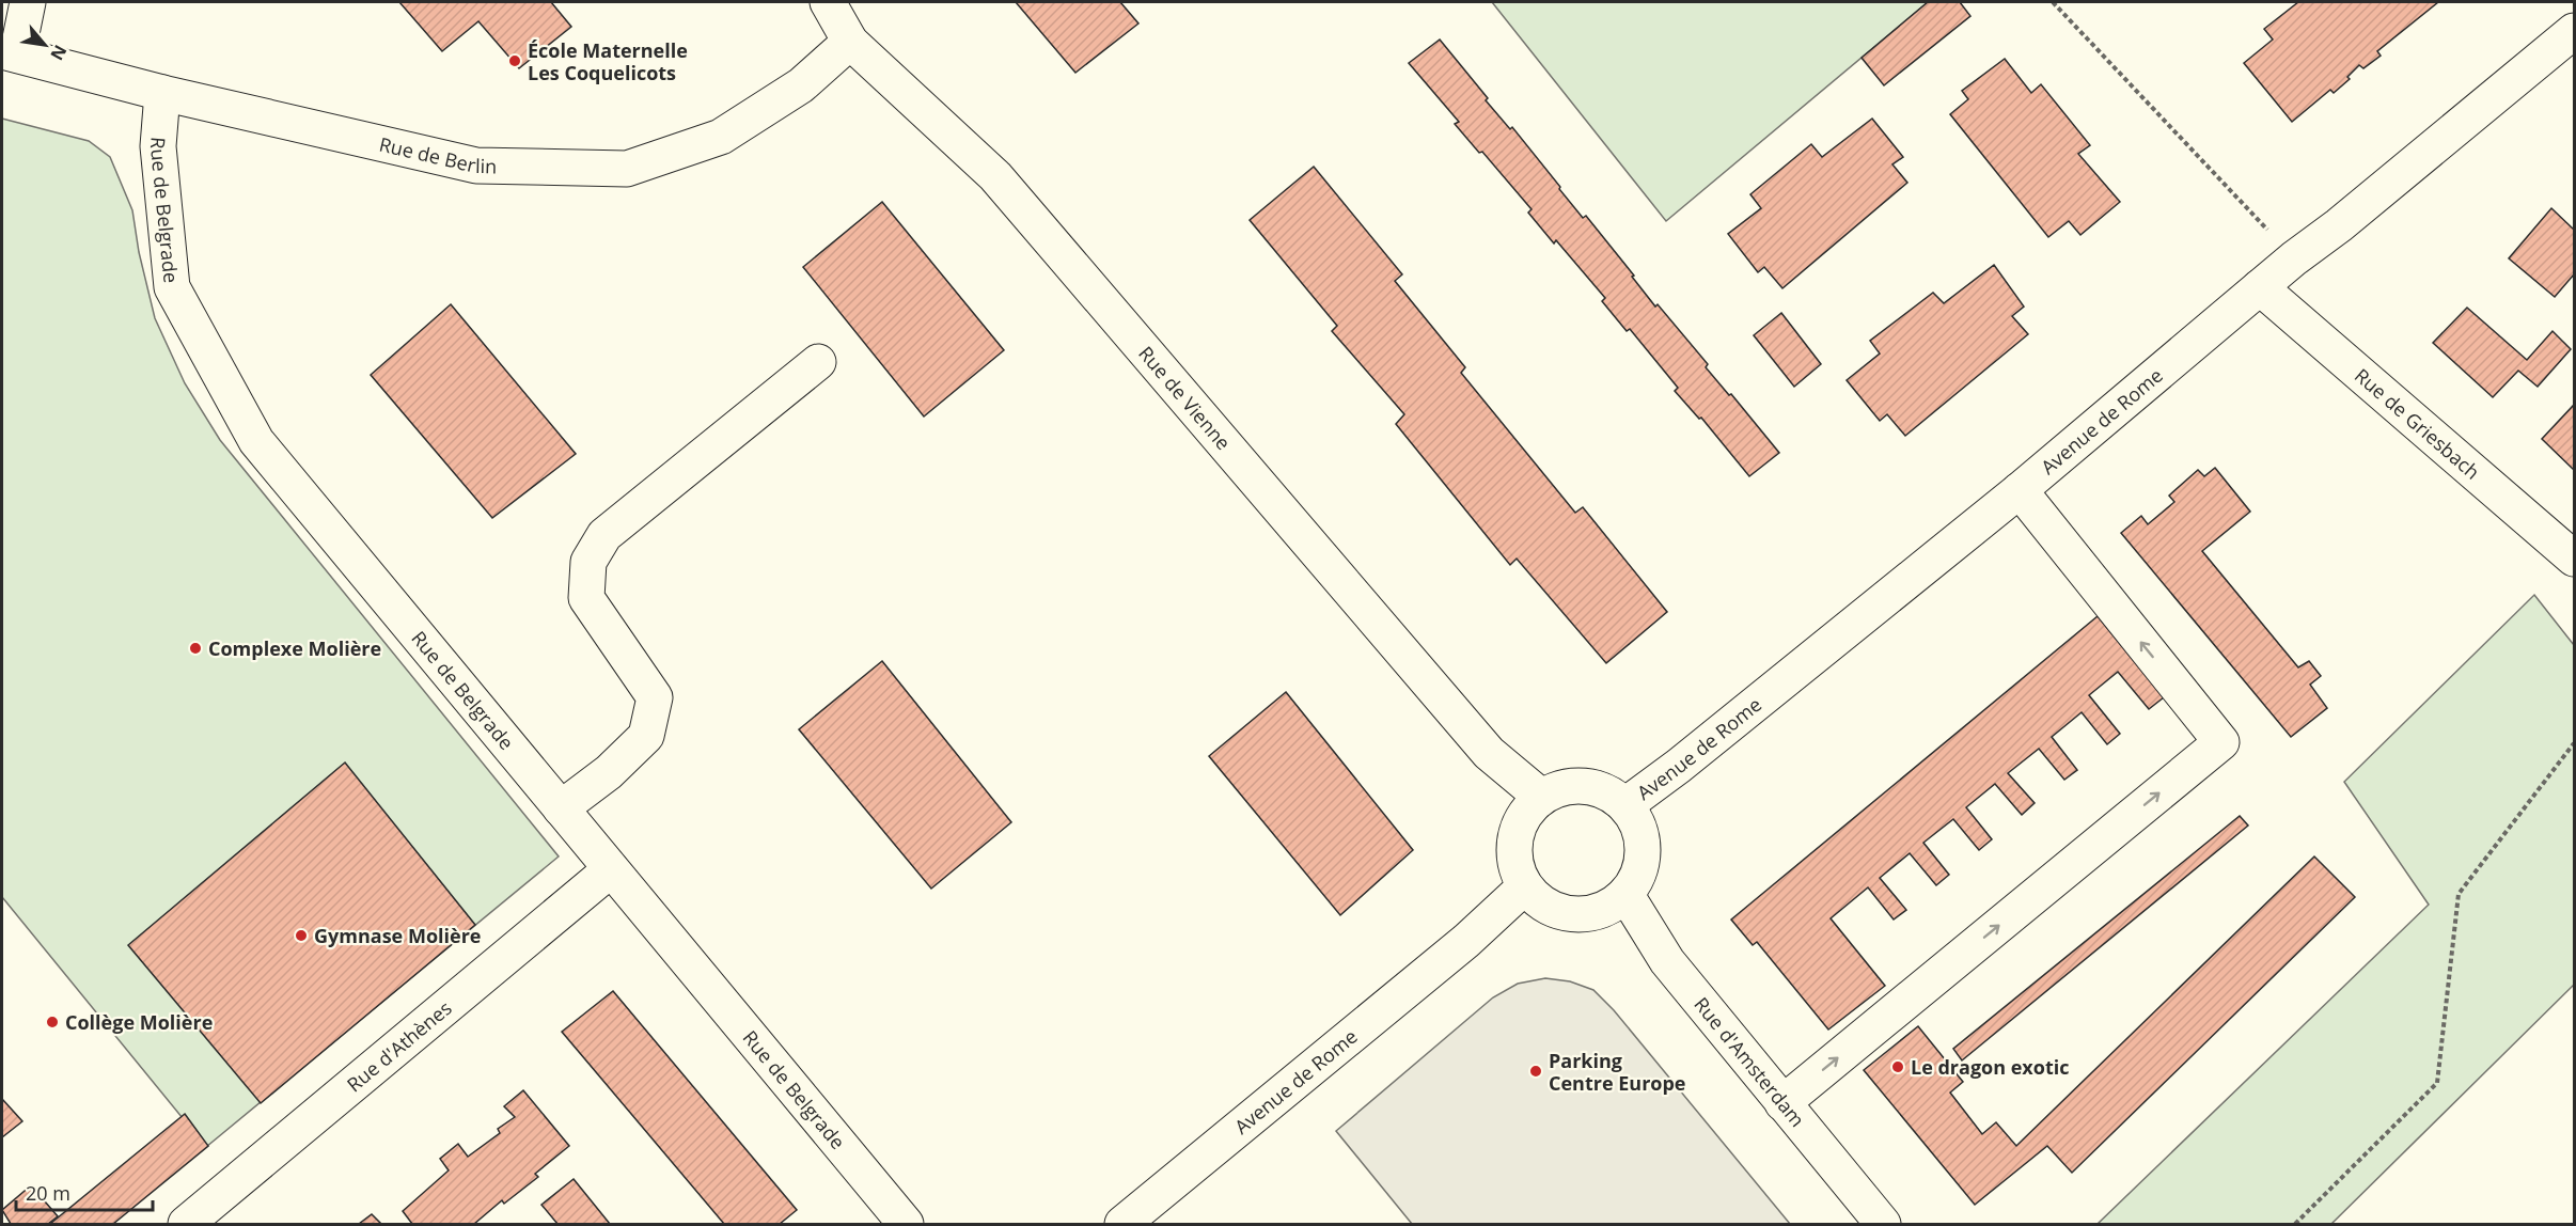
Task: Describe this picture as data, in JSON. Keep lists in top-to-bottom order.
{
  "streets": {
    "street": [
      "Rue de Berlin",
      "Rue de Belgrade",
      "Rue de Vienne",
      "Avenue de Rome",
      "Rue de Griesbach",
      "Rue d'Athènes",
      "Rue d'Amsterdam"
    ]
  },
  "crossings": [
    ["Rue de Berlin", "Rue de Belgrade"],
    ["Rue de Berlin", "Rue de Vienne"],
    ["Rue de Belgrade", "Rue d'Athènes"],
    ["Rue de Vienne", "Avenue de Rome"],
    ["Rue de Vienne", "Rue d'Amsterdam"],
    ["Avenue de Rome", "Rue de Griesbach"],
    ["Avenue de Rome", "Rue d'Amsterdam"]
  ],
  "places": [
    "École Maternelle Les Coquelicots",
    "Complexe Molière",
    "Gymnase Molière",
    "Collège Molière",
    "Le dragon exotic",
    "Parking Centre Europe"
  ],
  "scale_bar": "20 m",
  "north": "bottom right"
}
